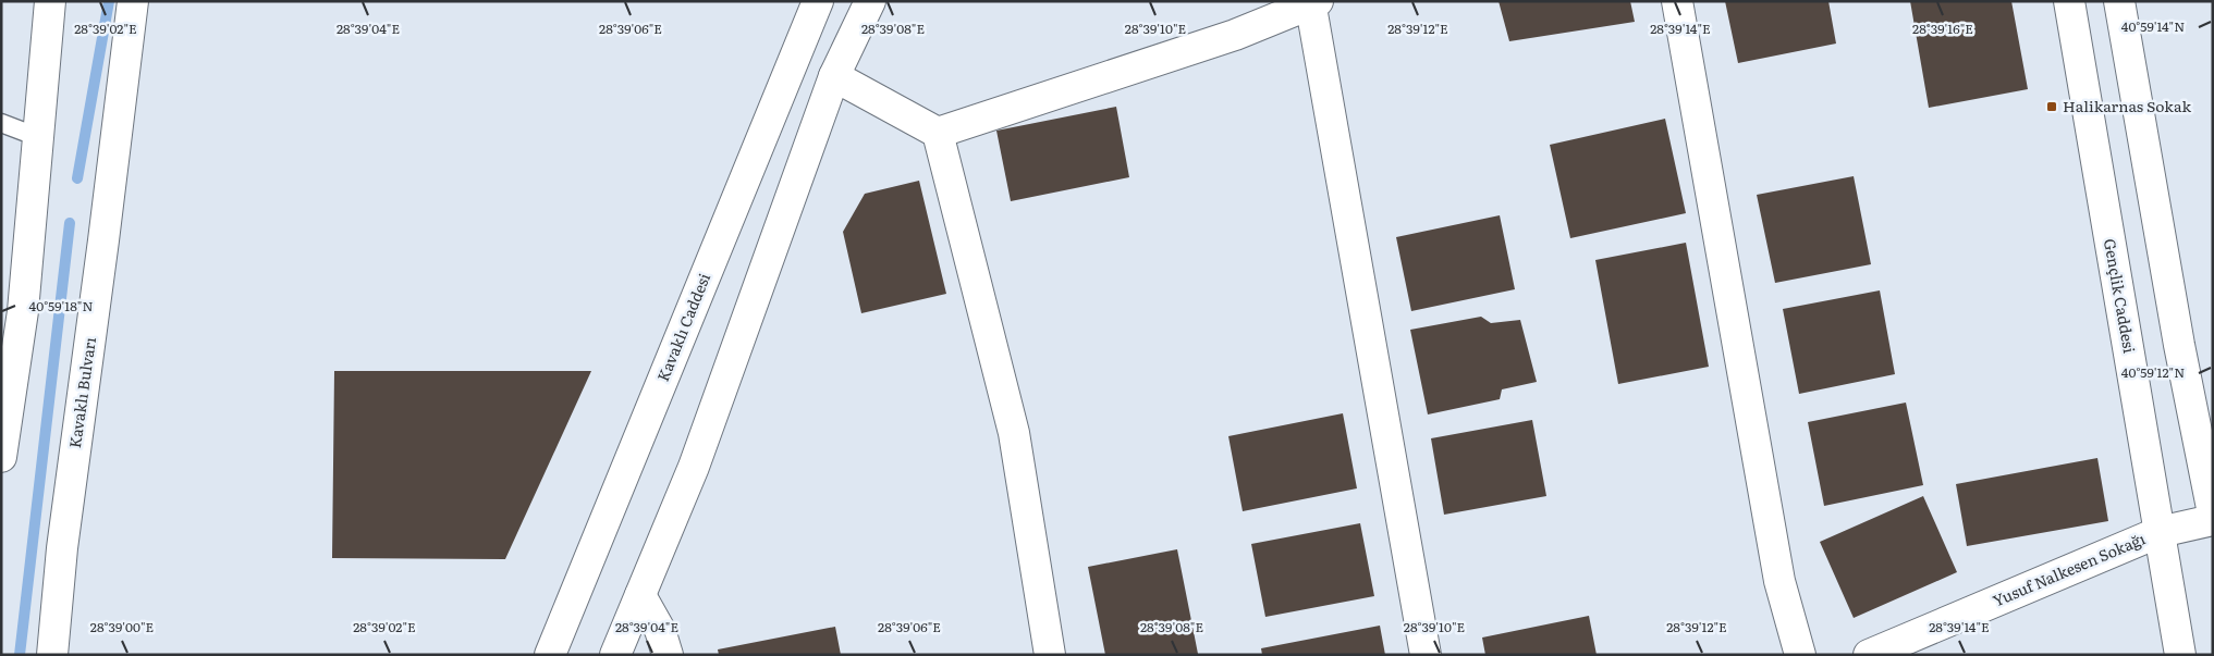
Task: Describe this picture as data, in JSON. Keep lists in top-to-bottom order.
{
  "streets": {
    "street": [
      "Gençlik Caddesi",
      "Kavaklı Caddesi",
      "Kavaklı Bulvarı",
      "Yusuf Nalkesen Sokağı"
    ]
  },
  "crossings": [
    ["Gençlik Caddesi", "Yusuf Nalkesen Sokağı"]
  ],
  "places": {
    "transit": ["Halikarnas Sokak"]
  },
  "coordinates": [
    "40°59'14\"N",
    "28°39'02\"E",
    "28°39'04\"E",
    "28°39'06\"E",
    "28°39'08\"E",
    "28°39'10\"E",
    "28°39'12\"E",
    "28°39'14\"E",
    "28°39'16\"E",
    "40°59'18\"N",
    "40°59'12\"N",
    "28°39'00\"E"
  ]
}
